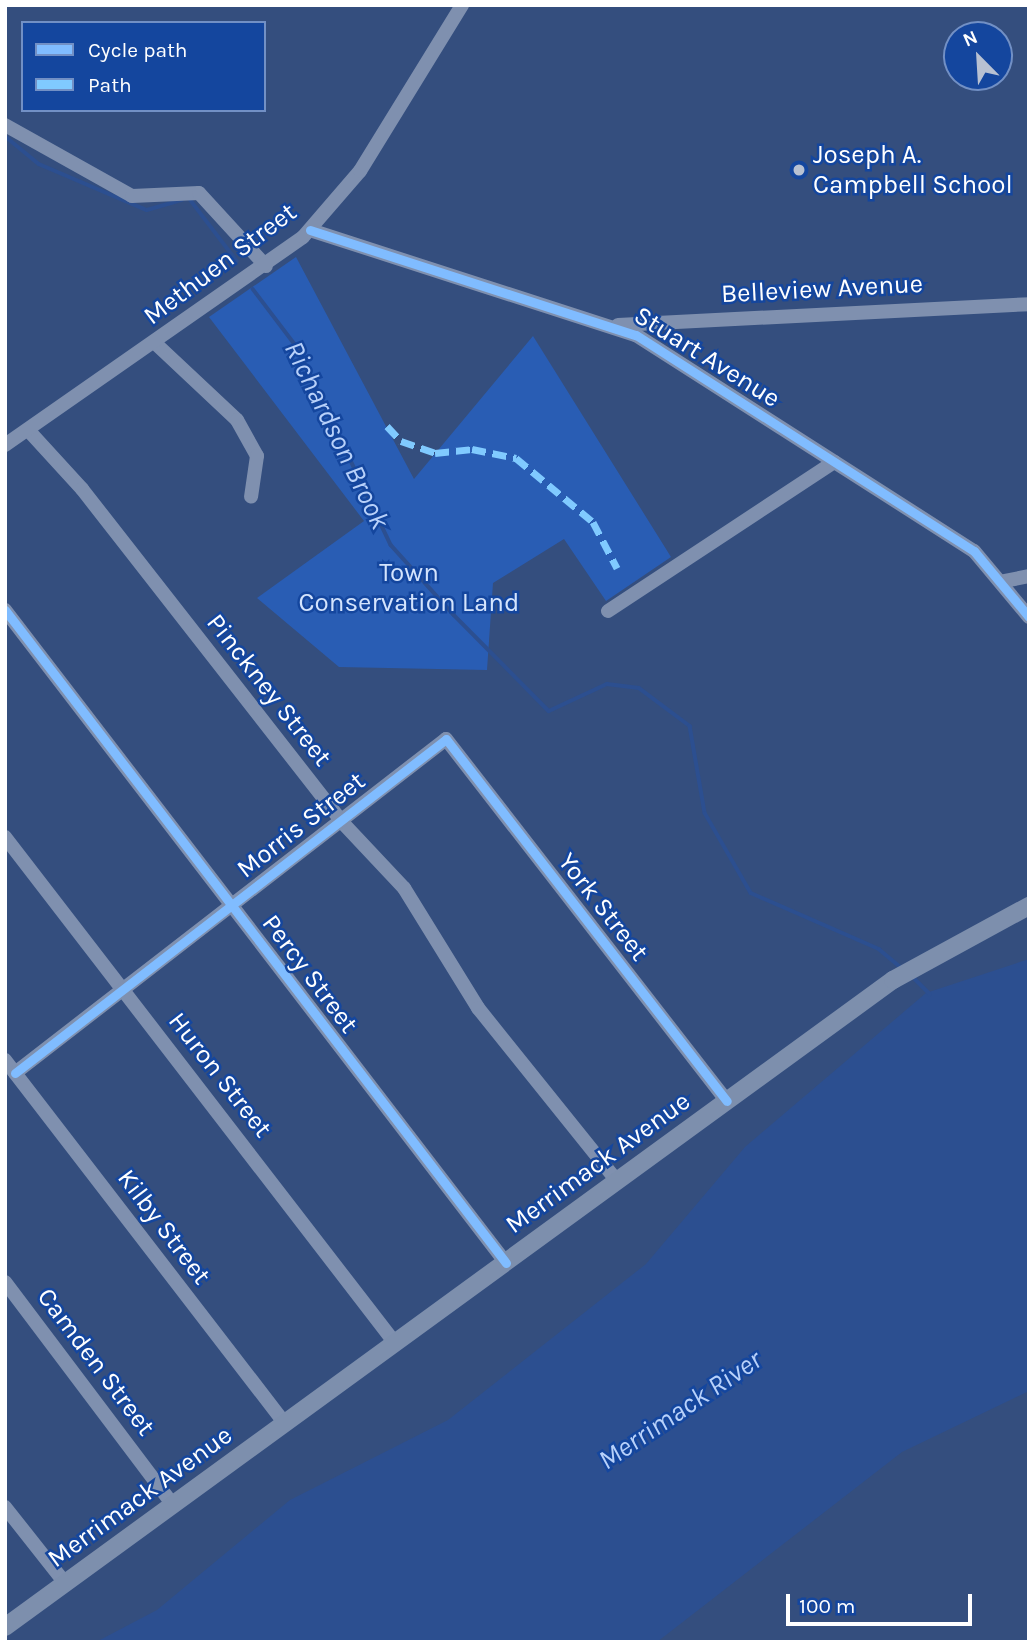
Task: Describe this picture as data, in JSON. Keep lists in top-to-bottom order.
{
  "streets": {
    "main road": ["Merrimack Avenue"],
    "street": [
      "Methuen Street",
      "Belleview Avenue",
      "Stuart Avenue",
      "Pinckney Street",
      "Morris Street",
      "York Street",
      "Percy Street",
      "Huron Street",
      "Kilby Street",
      "Camden Street"
    ]
  },
  "crossings": [
    ["Methuen Street", "Stuart Avenue"],
    ["Methuen Street", "Pinckney Street"],
    ["Belleview Avenue", "Stuart Avenue"],
    ["Pinckney Street", "Morris Street"],
    ["Pinckney Street", "Merrimack Avenue"],
    ["Morris Street", "York Street"],
    ["Morris Street", "Percy Street"],
    ["Morris Street", "Huron Street"],
    ["Morris Street", "Kilby Street"],
    ["York Street", "Merrimack Avenue"],
    ["Percy Street", "Merrimack Avenue"],
    ["Huron Street", "Merrimack Avenue"],
    ["Merrimack Avenue", "Kilby Street"],
    ["Merrimack Avenue", "Camden Street"]
  ],
  "water": ["Richardson Brook", "Merrimack River"],
  "parks": ["Town Conservation Land"],
  "places": ["Joseph A. Campbell School"],
  "legend": ["Cycle path", "Path"],
  "scale_bar": "100 m",
  "north": "top left"
}
